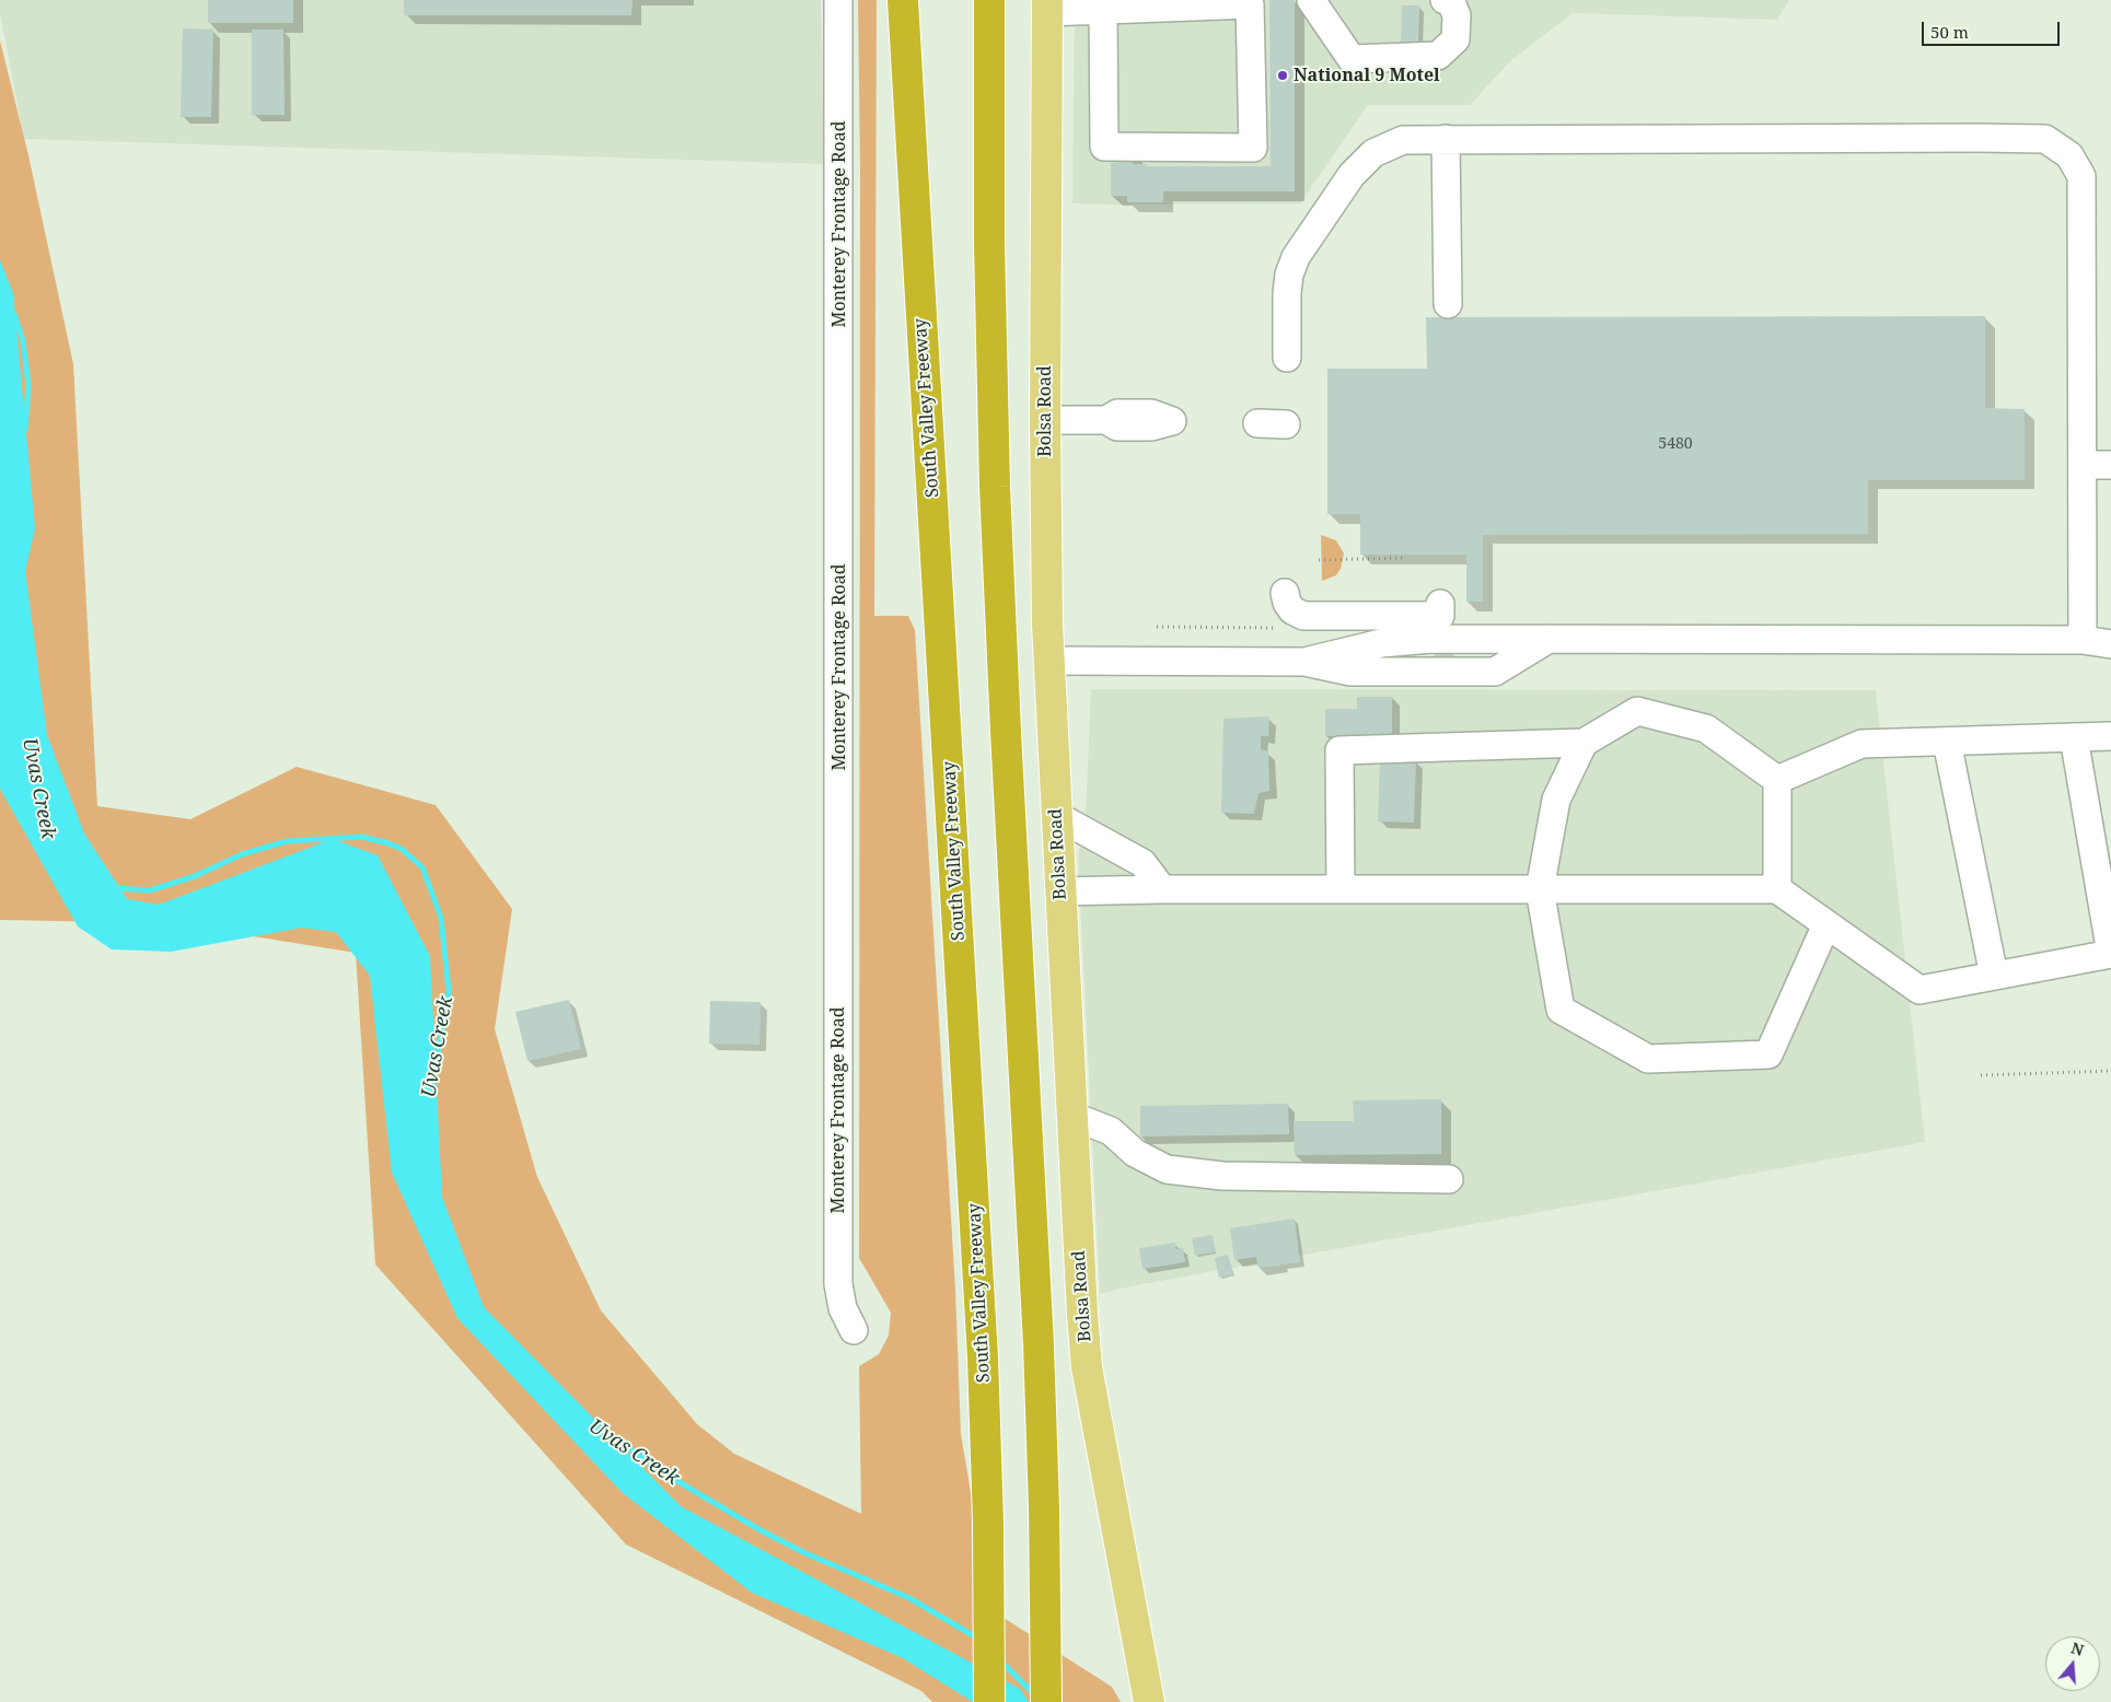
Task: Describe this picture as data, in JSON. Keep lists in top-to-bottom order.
{
  "streets": {
    "highway": ["South Valley Freeway"],
    "main road": ["Bolsa Road"],
    "street": ["Monterey Frontage Road"]
  },
  "water": ["Uvas Creek"],
  "places": ["National 9 Motel"],
  "house_numbers": ["5480"],
  "scale_bar": "50 m",
  "north": "top"
}
